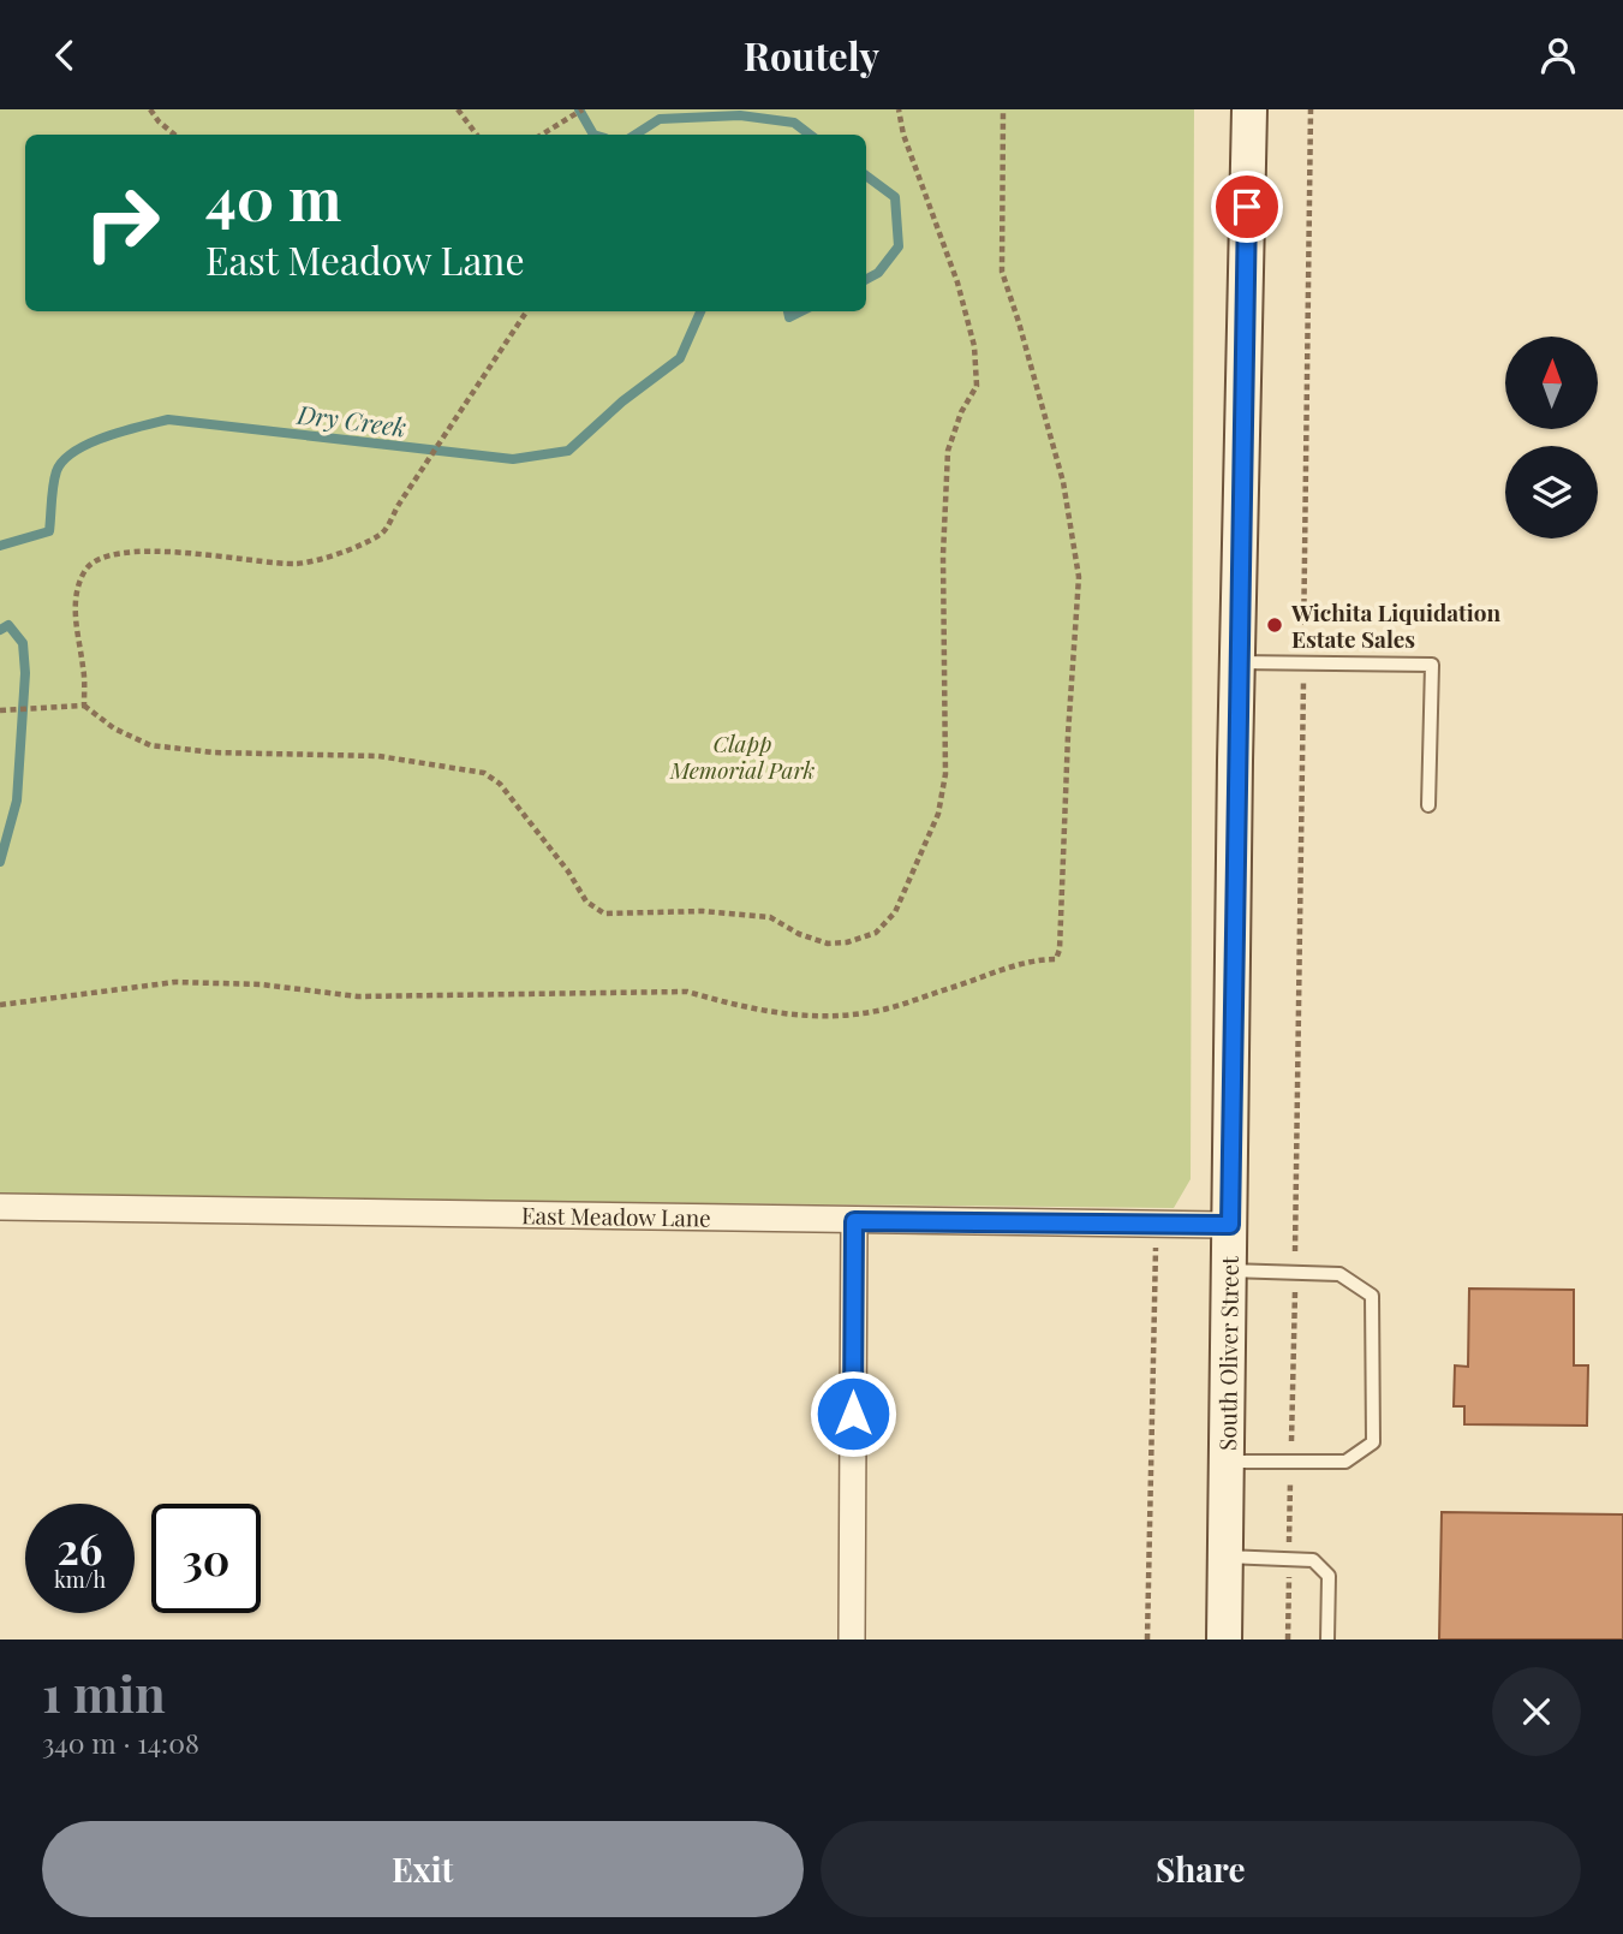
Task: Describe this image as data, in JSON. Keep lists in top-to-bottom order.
{
  "streets": {
    "main road": ["South Oliver Street"],
    "street": ["East Meadow Lane"]
  },
  "crossings": [
    ["East Meadow Lane", "South Oliver Street"]
  ],
  "water": ["Dry Creek"],
  "parks": ["Clapp Memorial Park"],
  "places": ["Wichita Liquidation Estate Sales"],
  "north": "top",
  "page": {
    "header": "Routely",
    "turn": ["40 m", "East Meadow Lane"],
    "speed": "26 km/h",
    "limit": "30",
    "heading": ["1 min", "340 m · 14:08"],
    "buttons": ["Exit", "Share"]
  }
}
